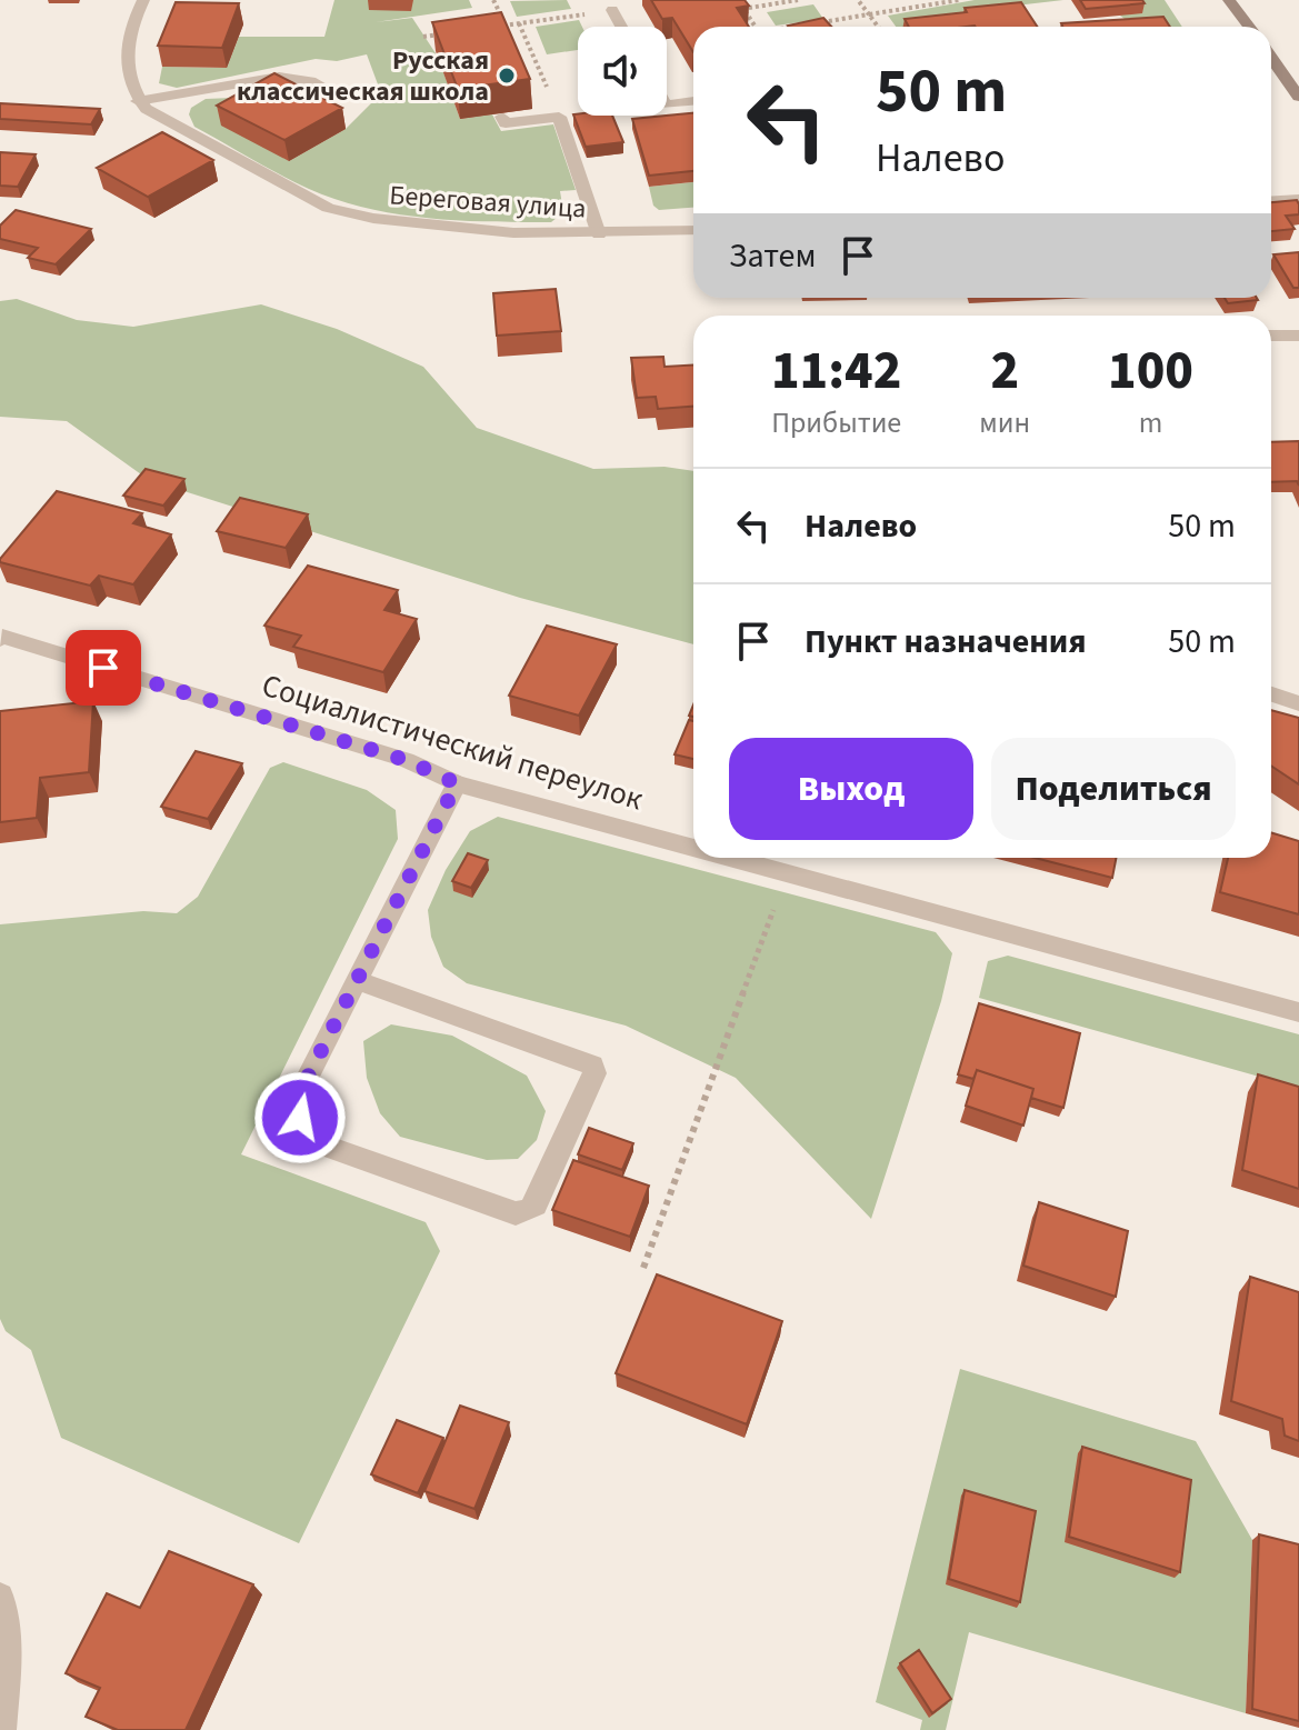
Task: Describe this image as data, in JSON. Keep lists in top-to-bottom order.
{
  "streets": {
    "street": ["Береговая улица", "Социалистический переулок"]
  },
  "places": ["Русская классическая школа"],
  "page": {
    "turn": ["50 m", "Налево"],
    "then": "Затем",
    "eta": [
      "11:42",
      "Прибытие",
      "2",
      "мин",
      "100",
      "m"
    ],
    "list": [
      {
        "name": "Налево",
        "value": "50 m"
      },
      {
        "name": "Пункт назначения",
        "value": "50 m"
      }
    ],
    "buttons": ["Выход", "Поделиться"]
  }
}
